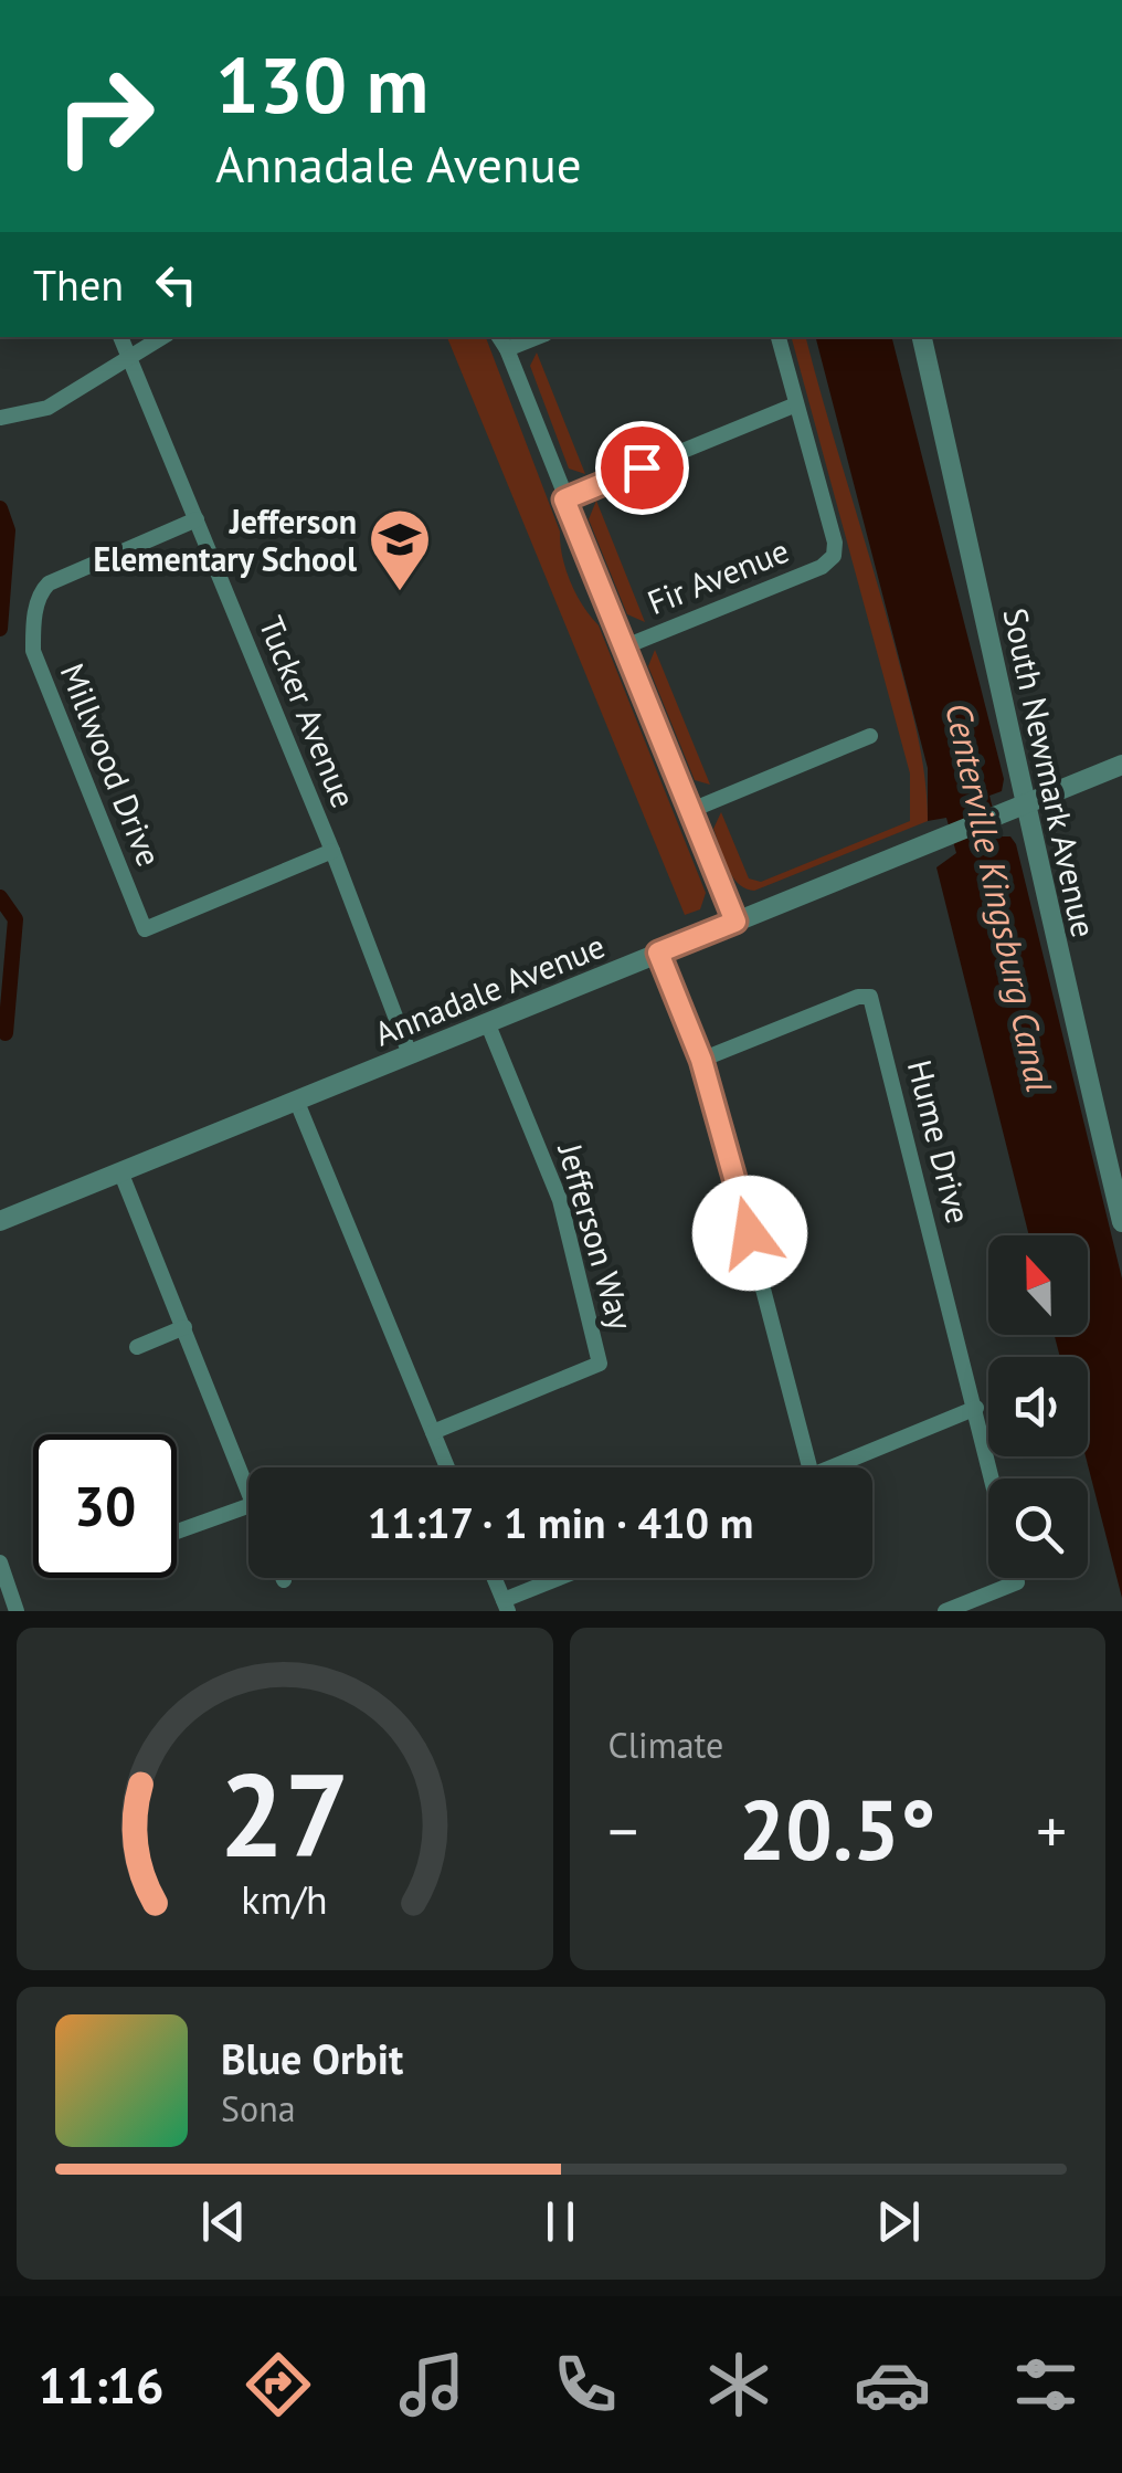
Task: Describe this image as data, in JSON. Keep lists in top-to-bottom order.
{
  "streets": {
    "street": [
      "Fir Avenue",
      "Tucker Avenue",
      "Millwood Drive",
      "South Newmark Avenue",
      "Annadale Avenue",
      "Hume Drive",
      "Jefferson Way"
    ]
  },
  "crossings": [
    ["Tucker Avenue", "Millwood Drive"],
    ["Tucker Avenue", "Annadale Avenue"],
    ["South Newmark Avenue", "Annadale Avenue"],
    ["Annadale Avenue", "Jefferson Way"]
  ],
  "water": ["Centerville Kingsburg Canal"],
  "places": {
    "school or university": ["Jefferson Elementary School"]
  },
  "north": "top",
  "page": {
    "turn": ["130 m", "Annadale Avenue"],
    "then": "Then",
    "limit": "30",
    "trip": "11:17 · 1 min · 410 m",
    "tile": "Climate",
    "heat": ["−", "20.5°", "+"],
    "song": ["Blue Orbit", "Sona"],
    "tabs": "11:16",
    "gauge": ["27", "km/h"]
  }
}
